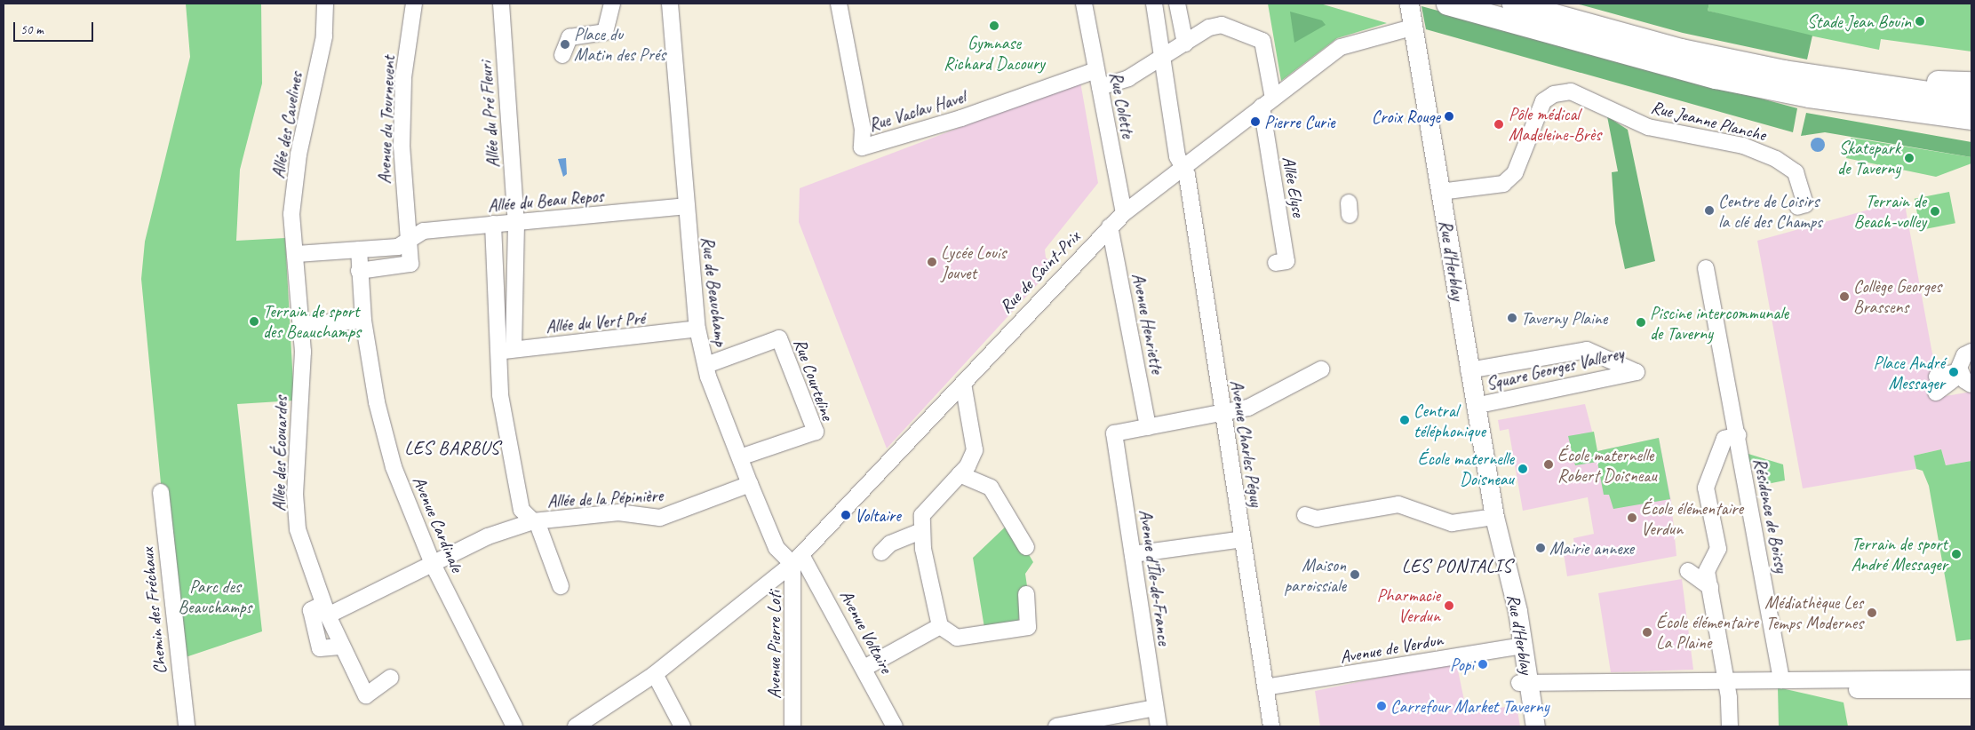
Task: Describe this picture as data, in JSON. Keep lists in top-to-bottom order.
{
  "streets": {
    "main road": ["Rue d'Herblay"],
    "street": [
      "Rue Colette",
      "Rue Vaclav Havel",
      "Allée du Pré Fleuri",
      "Avenue du Tournevent",
      "Rue Jeanne Planche",
      "Allée des Cavelines",
      "Allée Elyse",
      "Allée du Beau Repos",
      "Rue de Saint-Prix",
      "Rue de Beauchamp",
      "Allée du Vert Pré",
      "Avenue Henriette",
      "Square Georges Vallerey",
      "Rue Courteline",
      "Avenue Charles Péguy",
      "Allée des Écouardes",
      "Allée de la Pépinière",
      "Résidence de Boissy",
      "Avenue Cardinale",
      "Avenue d'Île-de-France",
      "Chemin des Fréchaux",
      "Avenue Voltaire",
      "Avenue Pierre Loti",
      "Avenue de Verdun"
    ]
  },
  "crossings": [
    ["Rue Colette", "Rue Vaclav Havel"],
    ["Rue Colette", "Rue de Saint-Prix"],
    ["Allée du Pré Fleuri", "Allée du Beau Repos"],
    ["Allée du Pré Fleuri", "Allée du Vert Pré"],
    ["Avenue du Tournevent", "Allée du Beau Repos"],
    ["Avenue du Tournevent", "Avenue Cardinale"],
    ["Rue Jeanne Planche", "Rue d'Herblay"],
    ["Allée des Cavelines", "Allée du Beau Repos"],
    ["Allée des Cavelines", "Allée des Écouardes"],
    ["Allée Elyse", "Rue de Saint-Prix"],
    ["Allée du Beau Repos", "Rue de Beauchamp"],
    ["Allée du Beau Repos", "Allée des Écouardes"],
    ["Allée du Beau Repos", "Avenue Cardinale"],
    ["Rue d'Herblay", "Rue de Saint-Prix"],
    ["Rue d'Herblay", "Square Georges Vallerey"],
    ["Rue d'Herblay", "Avenue de Verdun"],
    ["Rue de Saint-Prix", "Rue de Beauchamp"],
    ["Rue de Saint-Prix", "Avenue Henriette"],
    ["Rue de Saint-Prix", "Avenue Charles Péguy"],
    ["Rue de Saint-Prix", "Avenue Voltaire"],
    ["Rue de Saint-Prix", "Avenue Pierre Loti"],
    ["Rue de Beauchamp", "Allée du Vert Pré"],
    ["Rue de Beauchamp", "Rue Courteline"],
    ["Rue de Beauchamp", "Allée de la Pépinière"],
    ["Rue de Beauchamp", "Avenue Voltaire"],
    ["Rue de Beauchamp", "Avenue Pierre Loti"],
    ["Avenue Henriette", "Avenue d'Île-de-France"],
    ["Avenue Charles Péguy", "Avenue de Verdun"],
    ["Allée des Écouardes", "Allée de la Pépinière"],
    ["Allée de la Pépinière", "Avenue Cardinale"],
    ["Avenue Voltaire", "Avenue Pierre Loti"]
  ],
  "districts": ["LES BARBUS", "LES PONTALIS"],
  "parks": ["Parc des Beauchamps"],
  "places": [
    "Stade Jean Bouin",
    "Gymnase Richard Dacoury",
    "Place du Matin des Prés",
    "Croix Rouge",
    "Pierre Curie",
    "Pôle médical Madeleine-Brès",
    "Skatepark de Taverny",
    "Centre de Loisirs la clé des Champs",
    "Terrain de Beach-volley",
    "Lycée Louis Jouvet",
    "Collège Georges Brassens",
    "Taverny Plaine",
    "Terrain de sport des Beauchamps",
    "Piscine intercommunale de Taverny",
    "Place André Messager",
    "Central téléphonique",
    "École maternelle Robert Doisneau",
    "École maternelle Doisneau",
    "Voltaire",
    "École élémentaire Verdun",
    "Mairie annexe",
    "Terrain de sport André Messager",
    "Maison paroissiale",
    "Pharmacie Verdun",
    "Médiathèque Les Temps Modernes",
    "École élémentaire La Plaine",
    "Popi",
    "Carrefour Market Taverny"
  ],
  "scale_bar": "50 m"
}
